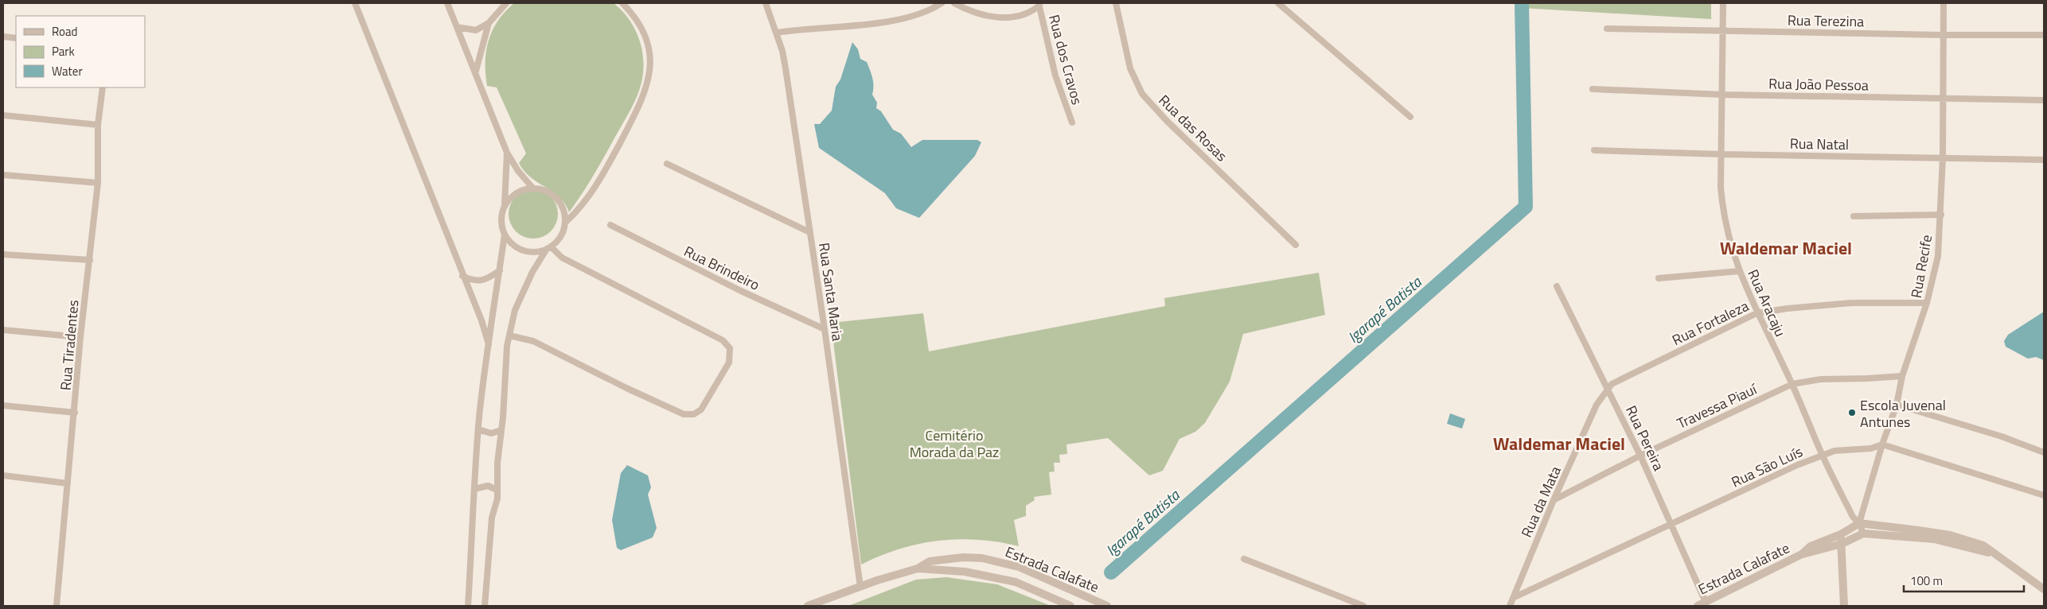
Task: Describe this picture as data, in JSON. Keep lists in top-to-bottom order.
{
  "streets": {
    "street": [
      "Rua Terezina",
      "Rua dos Cravos",
      "Rua João Pessoa",
      "Rua das Rosas",
      "Rua Natal",
      "Rua Recife",
      "Rua Brindeiro",
      "Rua Santa Maria",
      "Rua Aracaju",
      "Rua Fortaleza",
      "Rua Tiradentes",
      "Travessa Piauí",
      "Rua Pereira",
      "Rua São Luís",
      "Rua da Mata",
      "Estrada Calafate"
    ]
  },
  "crossings": [
    ["Rua Terezina", "Rua Recife"],
    ["Rua Terezina", "Rua Aracaju"],
    ["Rua João Pessoa", "Rua Recife"],
    ["Rua João Pessoa", "Rua Aracaju"],
    ["Rua Natal", "Rua Recife"],
    ["Rua Natal", "Rua Aracaju"],
    ["Rua Recife", "Rua Aracaju"],
    ["Rua Recife", "Rua Fortaleza"],
    ["Rua Recife", "Travessa Piauí"],
    ["Rua Recife", "Rua São Luís"],
    ["Rua Recife", "Estrada Calafate"],
    ["Rua Brindeiro", "Rua Santa Maria"],
    ["Rua Santa Maria", "Estrada Calafate"],
    ["Rua Aracaju", "Rua Fortaleza"],
    ["Rua Aracaju", "Travessa Piauí"],
    ["Rua Aracaju", "Rua São Luís"],
    ["Rua Aracaju", "Estrada Calafate"],
    ["Rua Fortaleza", "Rua Pereira"],
    ["Rua Fortaleza", "Rua da Mata"],
    ["Travessa Piauí", "Rua Pereira"],
    ["Travessa Piauí", "Rua da Mata"],
    ["Rua Pereira", "Rua São Luís"],
    ["Rua Pereira", "Rua da Mata"],
    ["Rua Pereira", "Estrada Calafate"],
    ["Rua São Luís", "Rua da Mata"]
  ],
  "districts": ["Waldemar Maciel", "Waldemar Maciel"],
  "water": ["Igarapé Batista"],
  "parks": ["Cemitério Morada da Paz"],
  "places": ["Escola Juvenal Antunes"],
  "legend": ["Road", "Park", "Water"],
  "scale_bar": "100 m"
}
